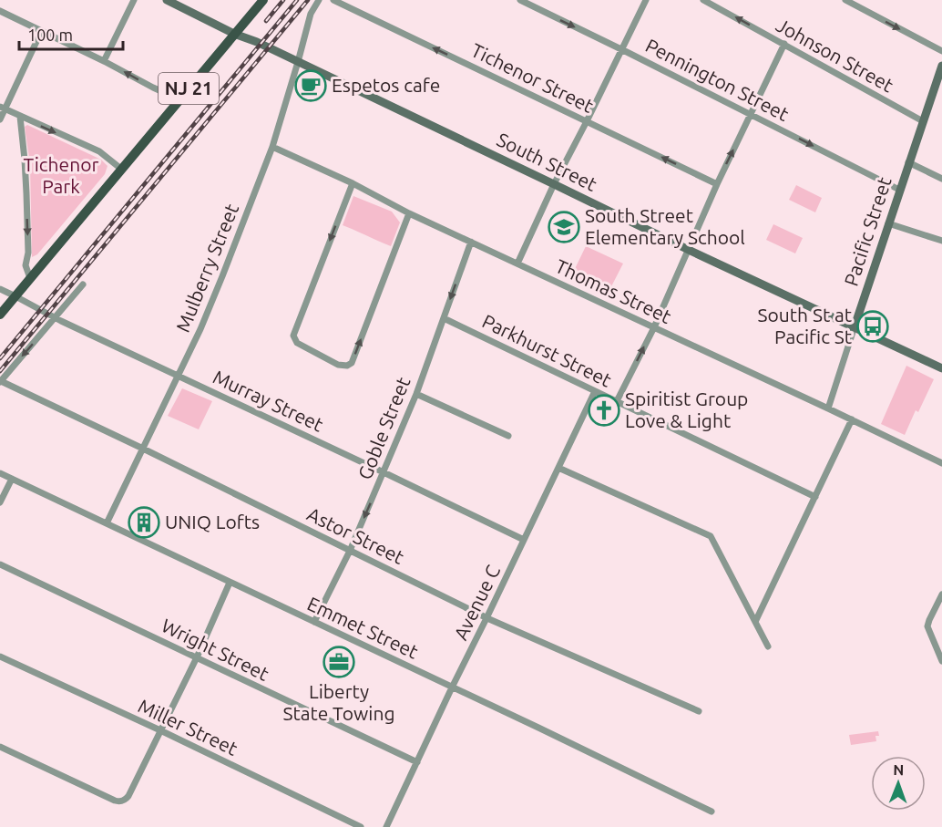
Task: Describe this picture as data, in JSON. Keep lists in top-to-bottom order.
{
  "streets": {
    "main road": ["NJ 21", "South Street", "Pacific Street"],
    "street": [
      "Johnson Street",
      "Tichenor Street",
      "Pennington Street",
      "Mulberry Street",
      "Thomas Street",
      "Parkhurst Street",
      "Murray Street",
      "Goble Street",
      "Astor Street",
      "Avenue C",
      "Emmet Street",
      "Wright Street",
      "Miller Street"
    ]
  },
  "crossings": [
    ["Johnson Street", "Pacific Street"],
    ["Pennington Street", "Pacific Street"],
    ["NJ 21", "South Street"],
    ["NJ 21", "Murray Street"],
    ["South Street", "Pacific Street"],
    ["South Street", "Mulberry Street"],
    ["Pacific Street", "Thomas Street"],
    ["Mulberry Street", "Thomas Street"],
    ["Mulberry Street", "Murray Street"],
    ["Mulberry Street", "Astor Street"],
    ["Mulberry Street", "Emmet Street"],
    ["Thomas Street", "Goble Street"],
    ["Parkhurst Street", "Goble Street"],
    ["Parkhurst Street", "Avenue C"],
    ["Murray Street", "Goble Street"],
    ["Murray Street", "Avenue C"],
    ["Goble Street", "Astor Street"],
    ["Goble Street", "Emmet Street"],
    ["Astor Street", "Avenue C"],
    ["Avenue C", "Emmet Street"],
    ["Avenue C", "Wright Street"]
  ],
  "one_way": [
    "Johnson Street",
    "Tichenor Street",
    "Pennington Street",
    "Goble Street"
  ],
  "parks": ["Tichenor Park"],
  "places": {
    "cafe": ["Espetos cafe"],
    "school or university": ["South Street Elementary School"],
    "bus stop": ["South St at Pacific St"],
    "church": ["Spiritist Group Love & Light"],
    "building": ["UNIQ Lofts"],
    "office": ["Liberty State Towing"]
  },
  "scale_bar": "100 m",
  "north": "top"
}
